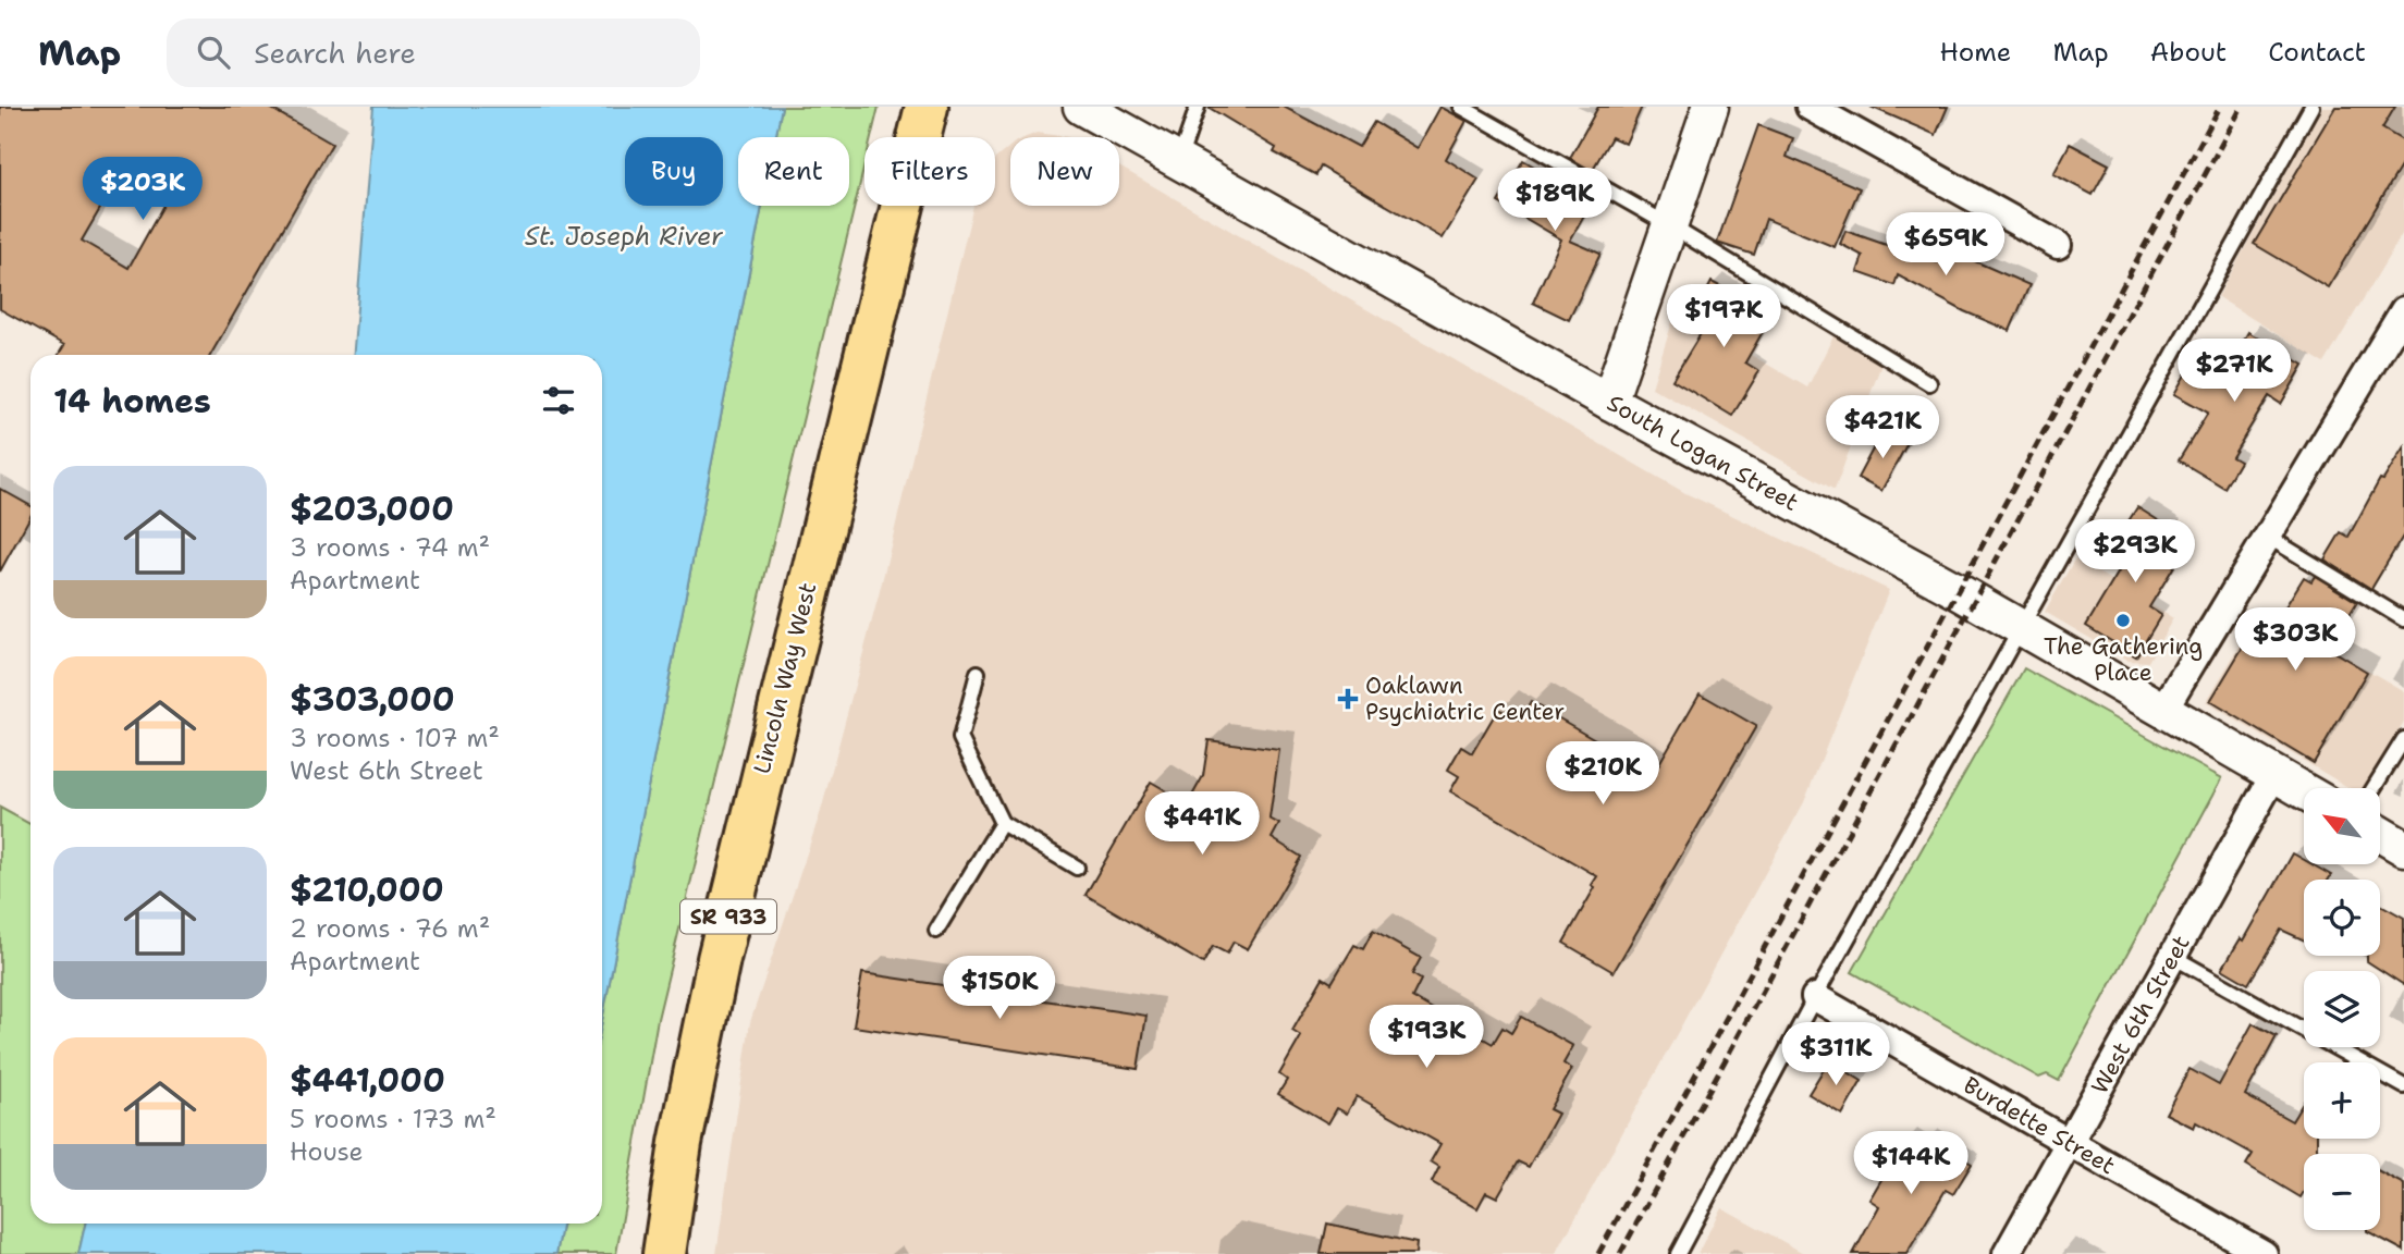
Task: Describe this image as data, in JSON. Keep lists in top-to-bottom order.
{
  "streets": {
    "main road": ["Lincoln Way West", "SR 933"],
    "street": ["South Logan Street", "West 6th Street", "Burdette Street"]
  },
  "crossings": [
    ["South Logan Street", "West 6th Street"],
    ["West 6th Street", "Burdette Street"]
  ],
  "water": ["St. Joseph River"],
  "places": {
    "other": ["The Gathering Place"],
    "health": ["Oaklawn Psychiatric Center"]
  },
  "north": "top left",
  "page": {
    "header": "Map",
    "search": "Search here",
    "nav": [
      "Home",
      "Map",
      "About",
      "Contact"
    ],
    "chip": [
      "Buy",
      "Rent",
      "Filters",
      "New"
    ],
    "price": [
      "$203K",
      "$189K",
      "$659K",
      "$197K",
      "$271K",
      "$421K",
      "$293K",
      "$303K",
      "$210K",
      "$441K",
      "$150K",
      "$193K",
      "$311K",
      "$144K"
    ],
    "heading": "14 homes",
    "list": [
      {
        "name": "$203,000",
        "note": "3 rooms · 74 m² · Apartment"
      },
      {
        "name": "$303,000",
        "note": "3 rooms · 107 m² · West 6th Street"
      },
      {
        "name": "$210,000",
        "note": "2 rooms · 76 m² · Apartment"
      },
      {
        "name": "$441,000",
        "note": "5 rooms · 173 m² · House"
      }
    ],
    "map_buttons": ["+", "−"]
  }
}
